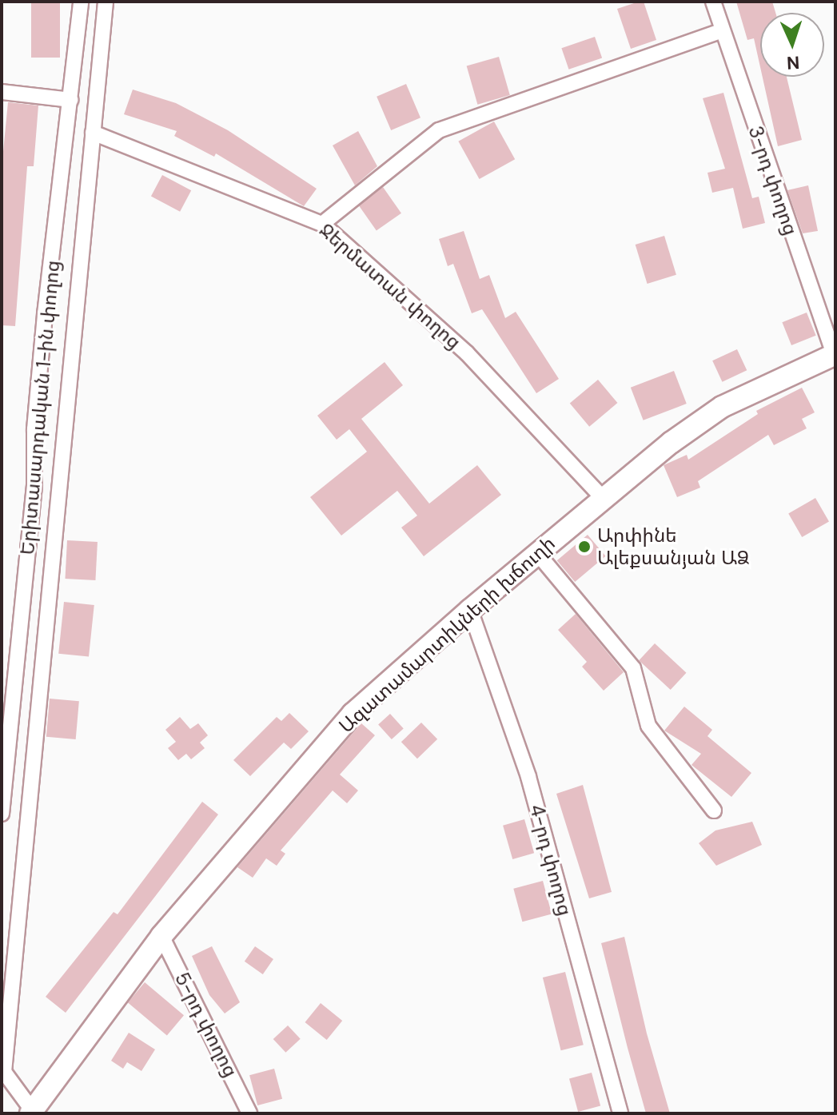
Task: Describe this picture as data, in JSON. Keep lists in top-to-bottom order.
{
  "streets": {
    "main road": ["Ազատամարտիկների խճուղի"],
    "street": [
      "3-րդ փողոց",
      "Ջերմատան փողոց",
      "Երիտասարդական 1-ին փողոց",
      "4-րդ փողոց",
      "5-րդ փողոց"
    ]
  },
  "crossings": [
    ["3-րդ փողոց", "Ազատամարտիկների խճուղի"],
    ["Ջերմատան փողոց", "Ազատամարտիկների խճուղի"],
    ["Ազատամարտիկների խճուղի", "4-րդ փողոց"],
    ["Ազատամարտիկների խճուղի", "5-րդ փողոց"]
  ],
  "places": ["Արփինե Ալեքսանյան ԱՁ"],
  "north": "bottom"
}
